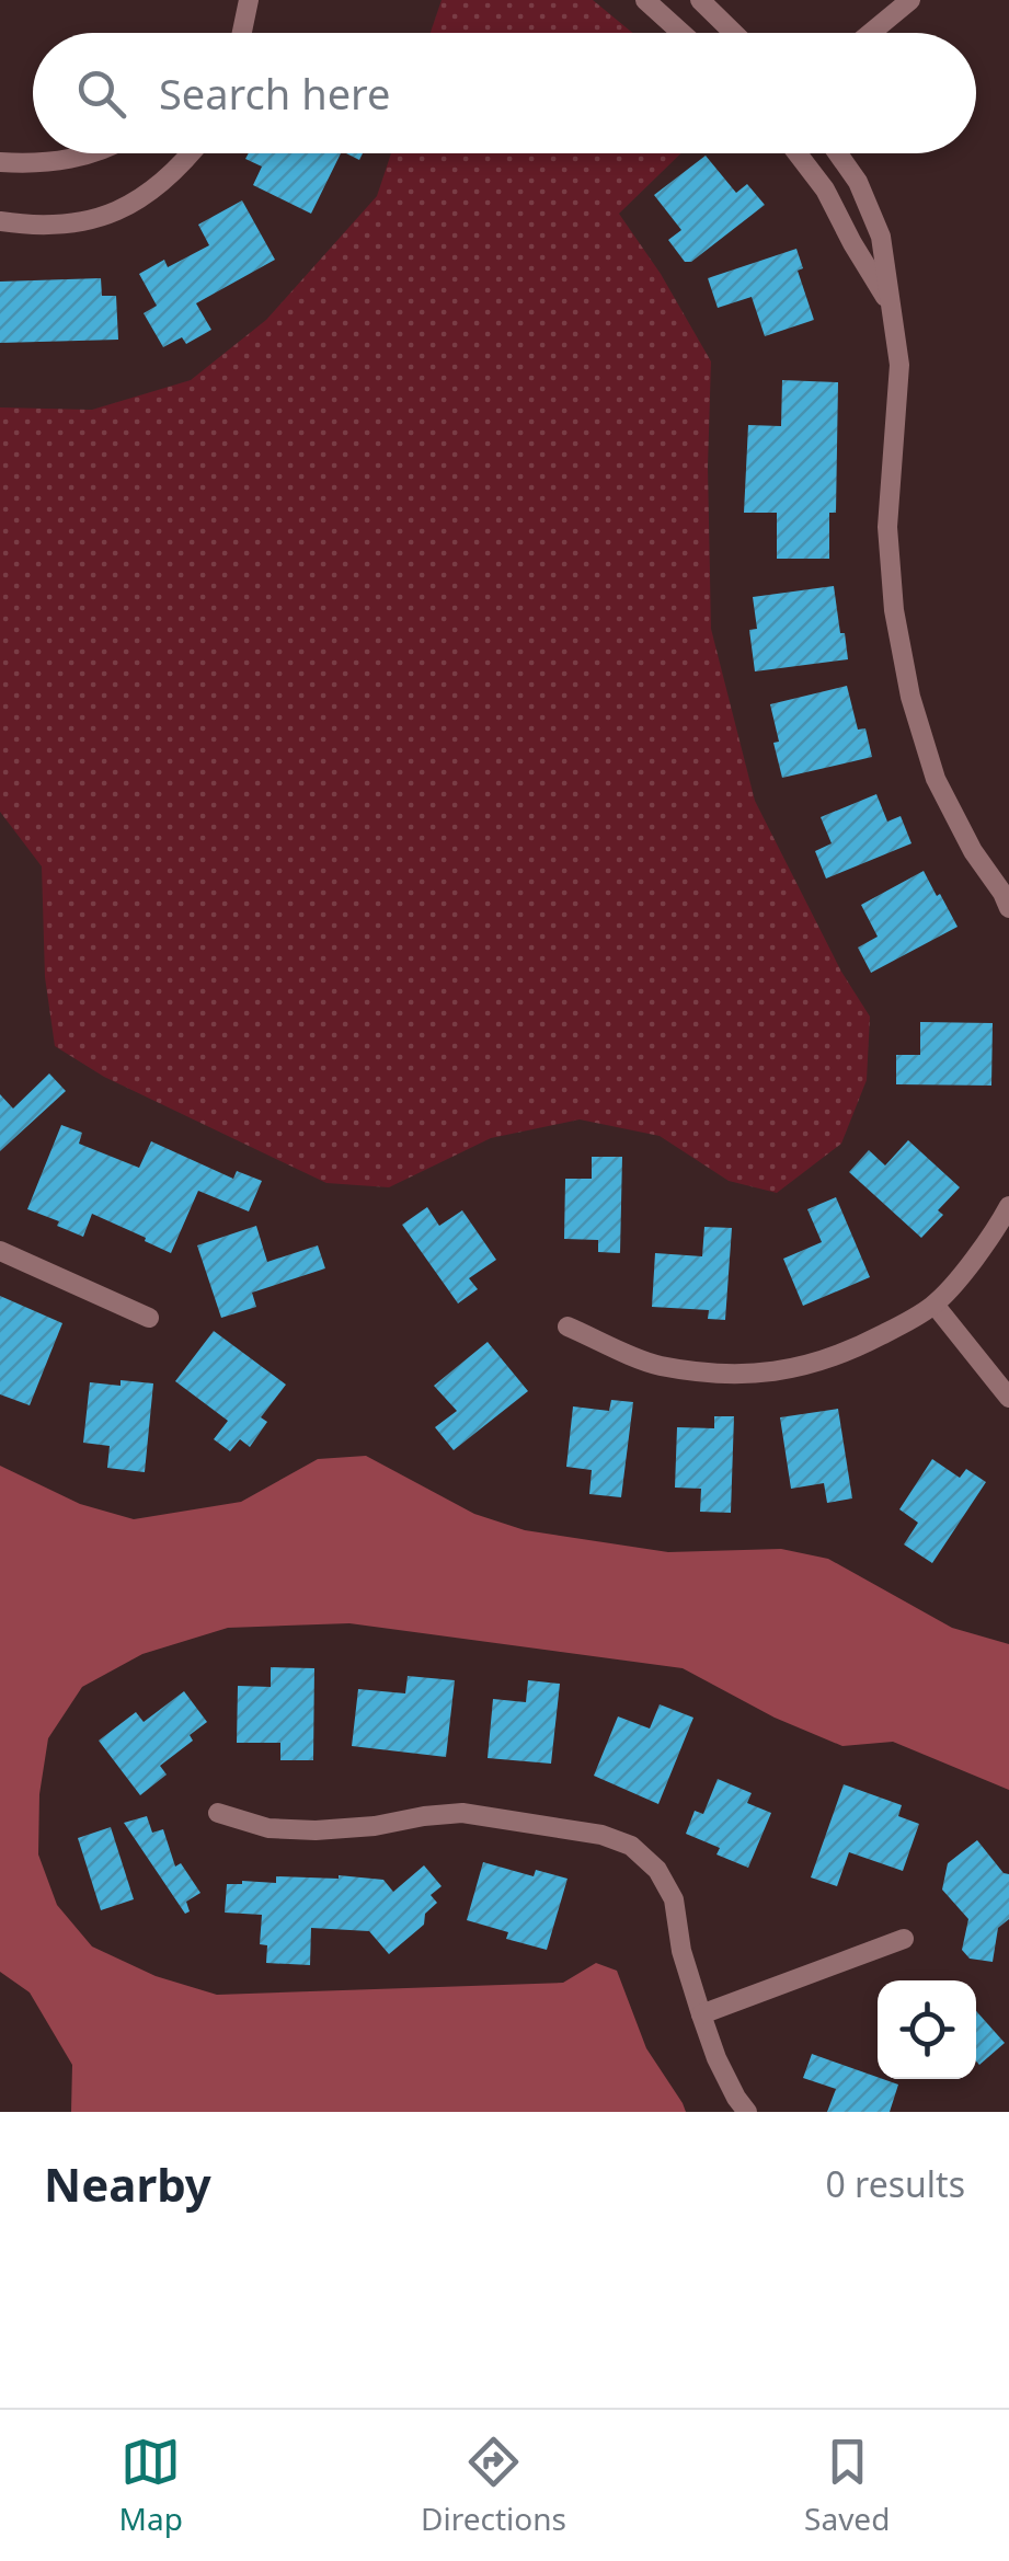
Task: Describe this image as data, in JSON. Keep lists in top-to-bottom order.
{
  "page": {
    "search": "Search here",
    "heading": ["Nearby", "0 results"],
    "nav": ["Map", "Directions", "Saved"]
  }
}
